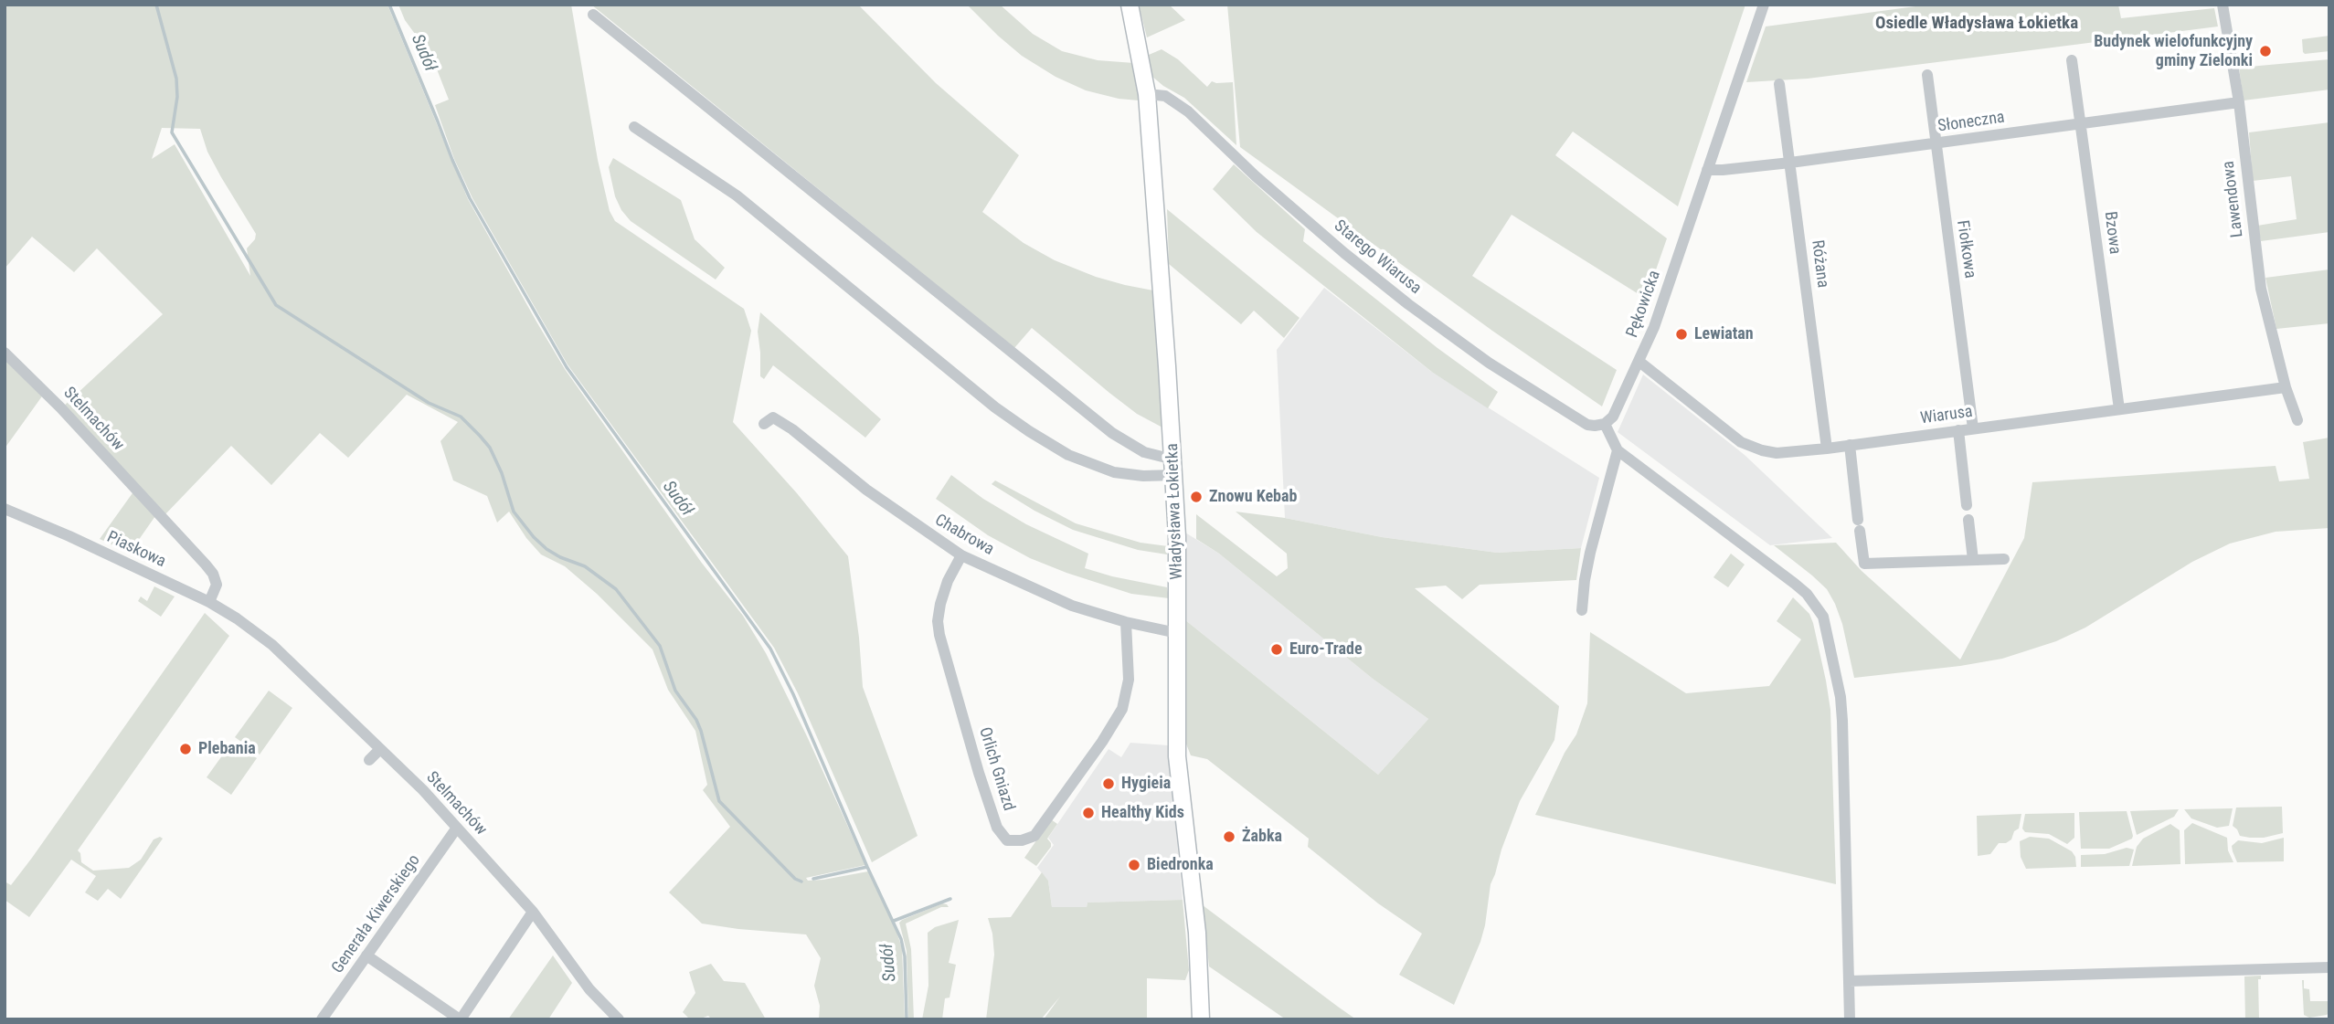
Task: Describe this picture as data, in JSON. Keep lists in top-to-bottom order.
{
  "streets": {
    "street": [
      "Słoneczna",
      "Lawendowa",
      "Bzowa",
      "Fiołkowa",
      "Starego Wiarusa",
      "Różana",
      "Pękowicka",
      "Wiarusa",
      "Stelmachów",
      "Władysława Łokietka",
      "Chabrowa",
      "Piaskowa",
      "Orlich Gniazd",
      "Generała Kiwerskiego"
    ]
  },
  "crossings": [
    ["Słoneczna", "Lawendowa"],
    ["Słoneczna", "Bzowa"],
    ["Słoneczna", "Fiołkowa"],
    ["Słoneczna", "Różana"],
    ["Słoneczna", "Pękowicka"],
    ["Lawendowa", "Wiarusa"],
    ["Bzowa", "Wiarusa"],
    ["Fiołkowa", "Wiarusa"],
    ["Starego Wiarusa", "Pękowicka"],
    ["Starego Wiarusa", "Władysława Łokietka"],
    ["Różana", "Wiarusa"],
    ["Pękowicka", "Wiarusa"],
    ["Stelmachów", "Piaskowa"],
    ["Stelmachów", "Generała Kiwerskiego"],
    ["Władysława Łokietka", "Chabrowa"],
    ["Chabrowa", "Orlich Gniazd"]
  ],
  "districts": ["Osiedle Władysława Łokietka"],
  "water": ["Sudół"],
  "places": [
    "Budynek wielofunkcyjny gminy Zielonki",
    "Lewiatan",
    "Znowu Kebab",
    "Euro-Trade",
    "Plebania",
    "Hygieia",
    "Healthy Kids",
    "Żabka",
    "Biedronka"
  ]
}
